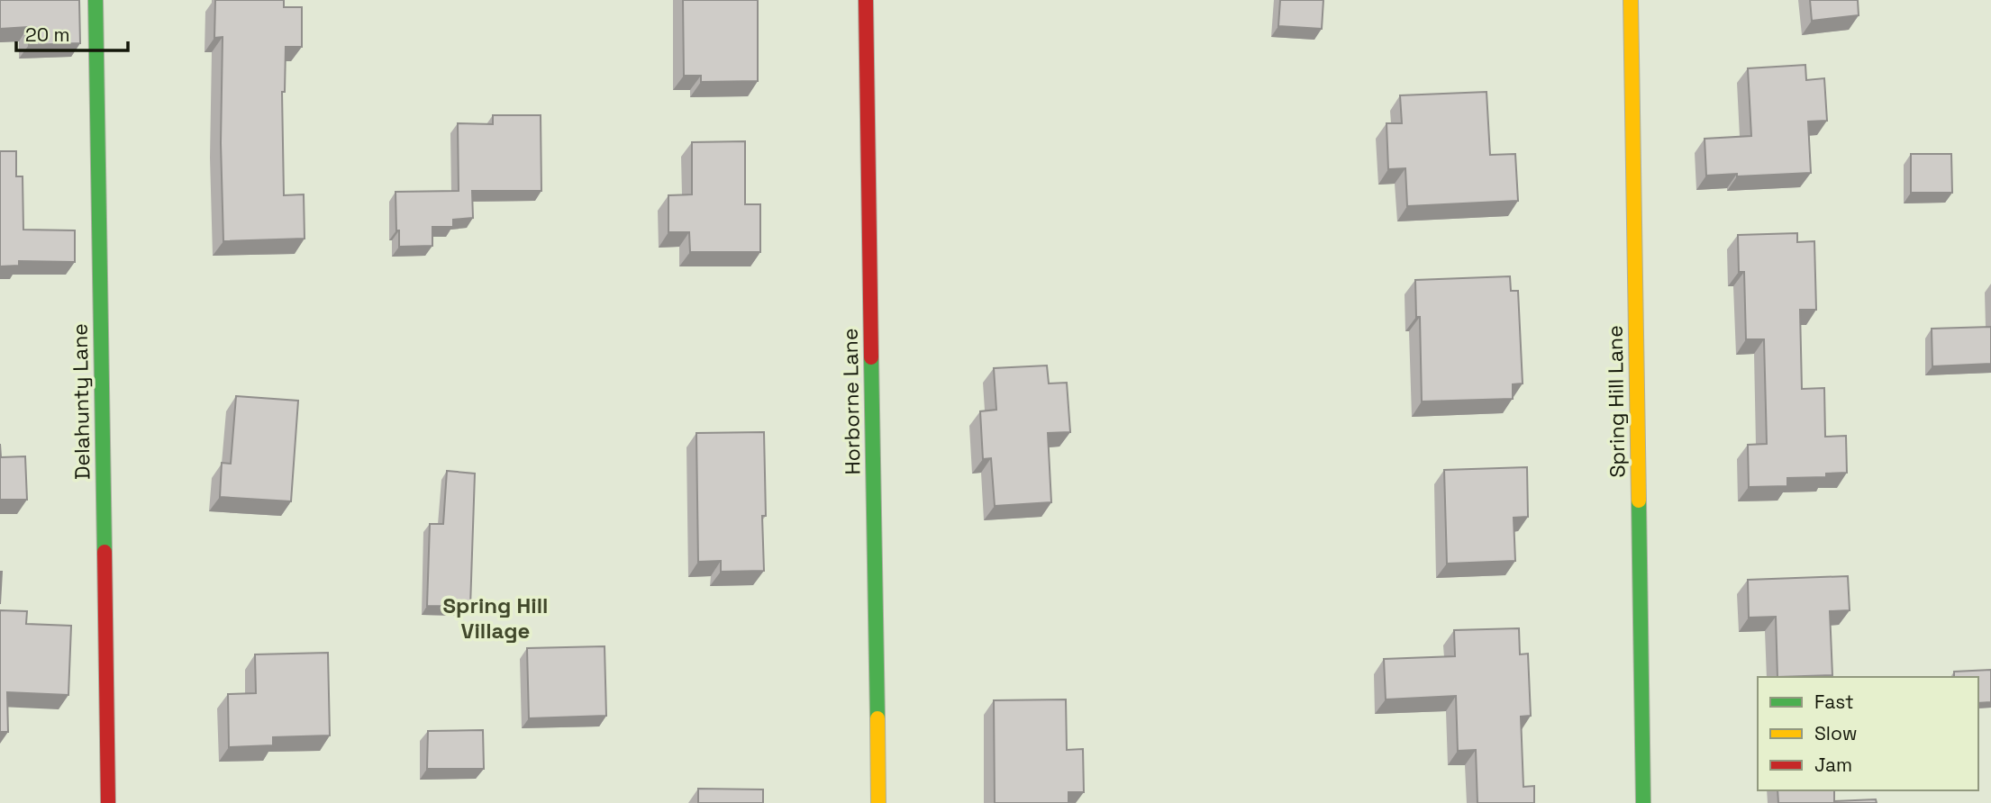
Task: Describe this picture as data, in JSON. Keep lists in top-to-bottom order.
{
  "streets": {
    "street": ["Delahunty Lane", "Horborne Lane", "Spring Hill Lane"]
  },
  "districts": ["Spring Hill Village"],
  "legend": ["Fast", "Slow", "Jam"],
  "scale_bar": "20 m"
}
